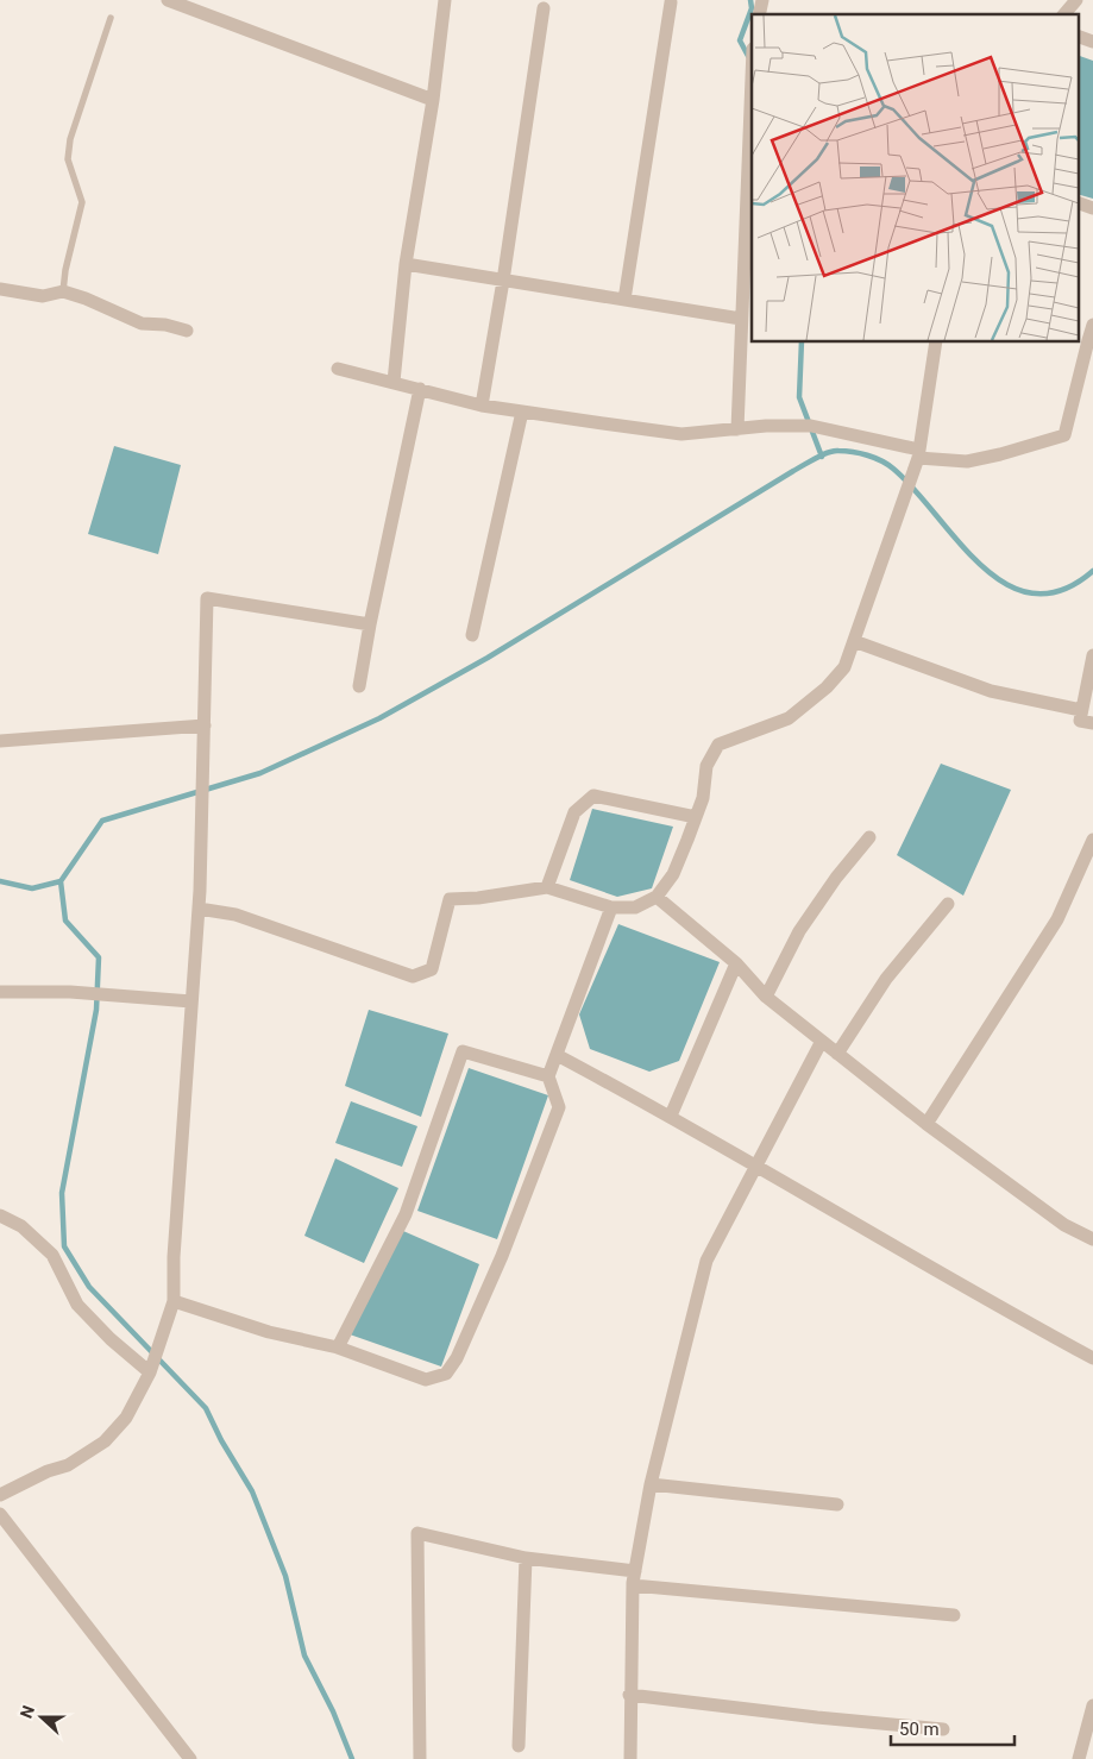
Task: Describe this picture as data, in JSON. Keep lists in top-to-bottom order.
{
  "scale_bar": "50 m",
  "north": "left"
}
